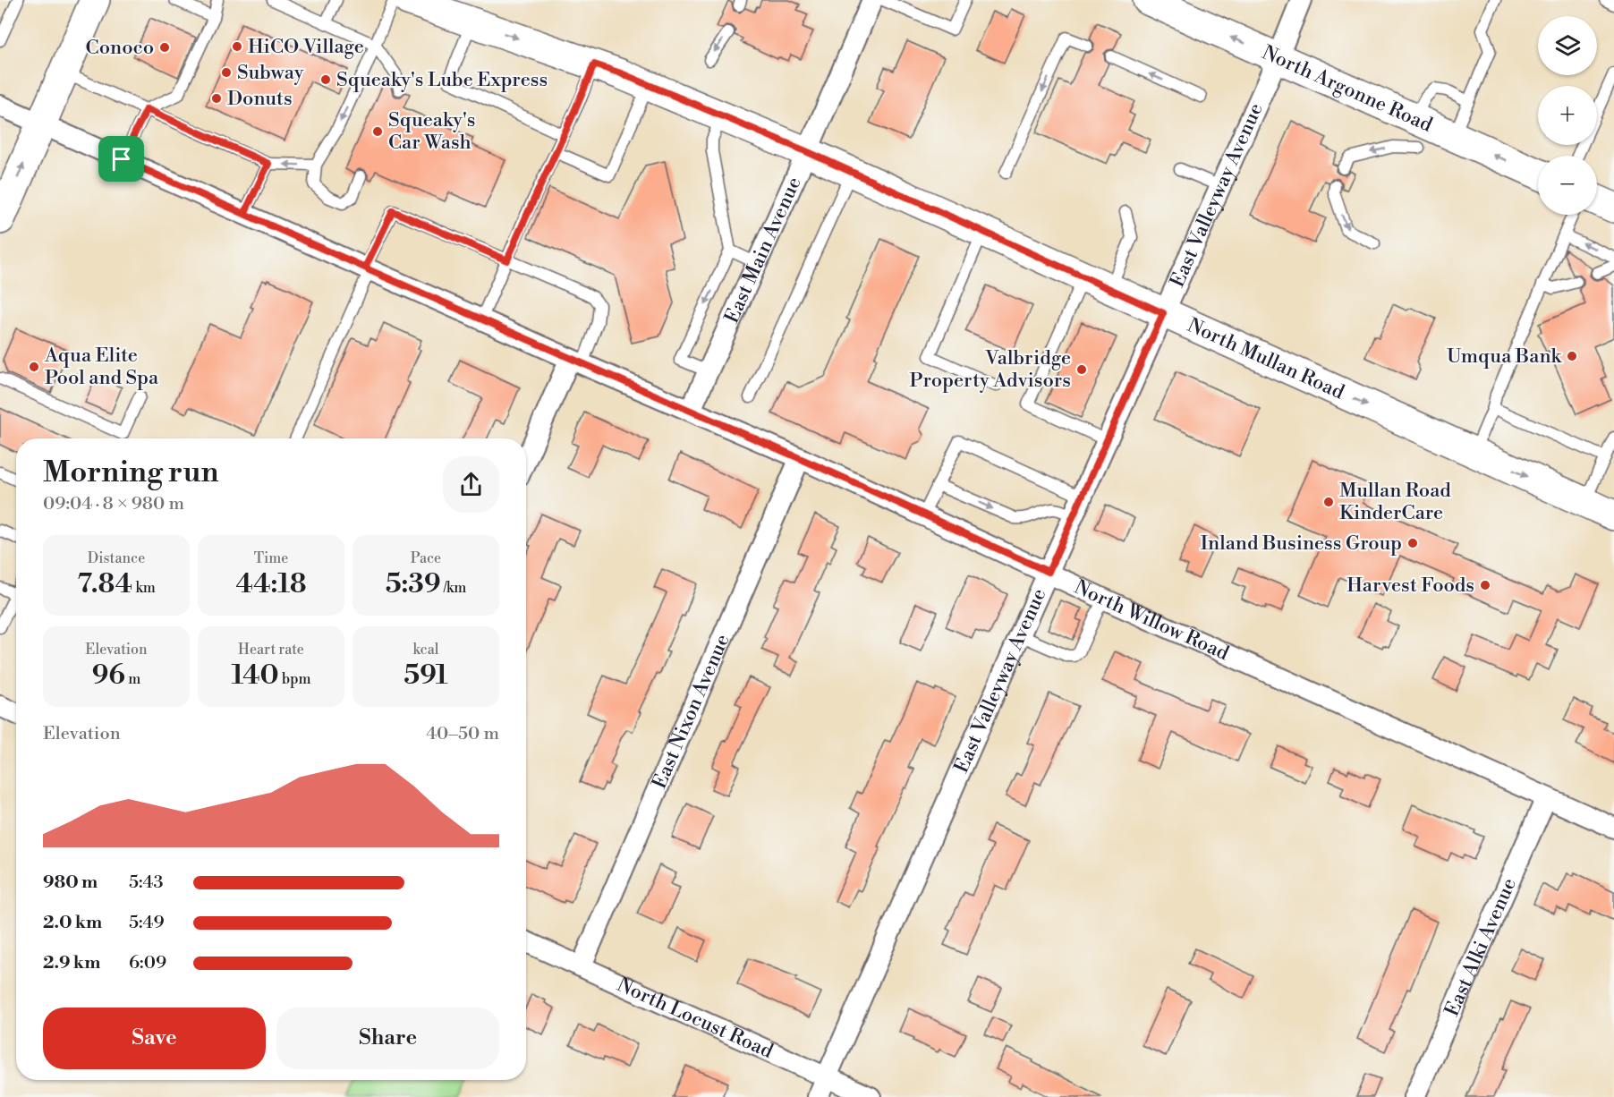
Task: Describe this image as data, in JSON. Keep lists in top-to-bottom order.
{
  "streets": {
    "main road": ["North Argonne Road", "North Mullan Road"],
    "street": [
      "East Valleyway Avenue",
      "East Main Avenue",
      "North Willow Road",
      "East Nixon Avenue",
      "East Alki Avenue",
      "North Locust Road"
    ]
  },
  "crossings": [
    ["North Argonne Road", "East Valleyway Avenue"],
    ["East Valleyway Avenue", "North Mullan Road"],
    ["East Valleyway Avenue", "North Willow Road"],
    ["East Valleyway Avenue", "North Locust Road"],
    ["East Main Avenue", "North Mullan Road"],
    ["East Main Avenue", "North Willow Road"],
    ["North Willow Road", "East Nixon Avenue"],
    ["North Willow Road", "East Alki Avenue"],
    ["East Nixon Avenue", "North Locust Road"]
  ],
  "one_way": ["North Argonne Road", "North Mullan Road"],
  "places": [
    "HiCO Village",
    "Conoco",
    "Subway",
    "Squeaky's Lube Express",
    "Donuts",
    "Squeaky's Car Wash",
    "Umqua Bank",
    "Aqua Elite Pool and Spa",
    "Valbridge Property Advisors",
    "Mullan Road KinderCare",
    "Inland Business Group",
    "Harvest Foods"
  ],
  "page": {
    "map_buttons": ["+", "−"],
    "heading": ["Morning run", "09:04 · 8 × 980 m"],
    "stats": [
      ["Distance", "7.84 km"],
      ["Time", "44:18"],
      ["Pace", "5:39 /km"],
      ["Elevation", "96 m"],
      ["Heart rate", "140 bpm"],
      ["kcal", "591"]
    ],
    "chart": ["Elevation", "40–50 m"],
    "list": [
      {
        "name": "980 m",
        "note": "5:43"
      },
      {
        "name": "2.0 km",
        "note": "5:49"
      },
      {
        "name": "2.9 km",
        "note": "6:09"
      }
    ],
    "buttons": ["Save", "Share"]
  }
}
